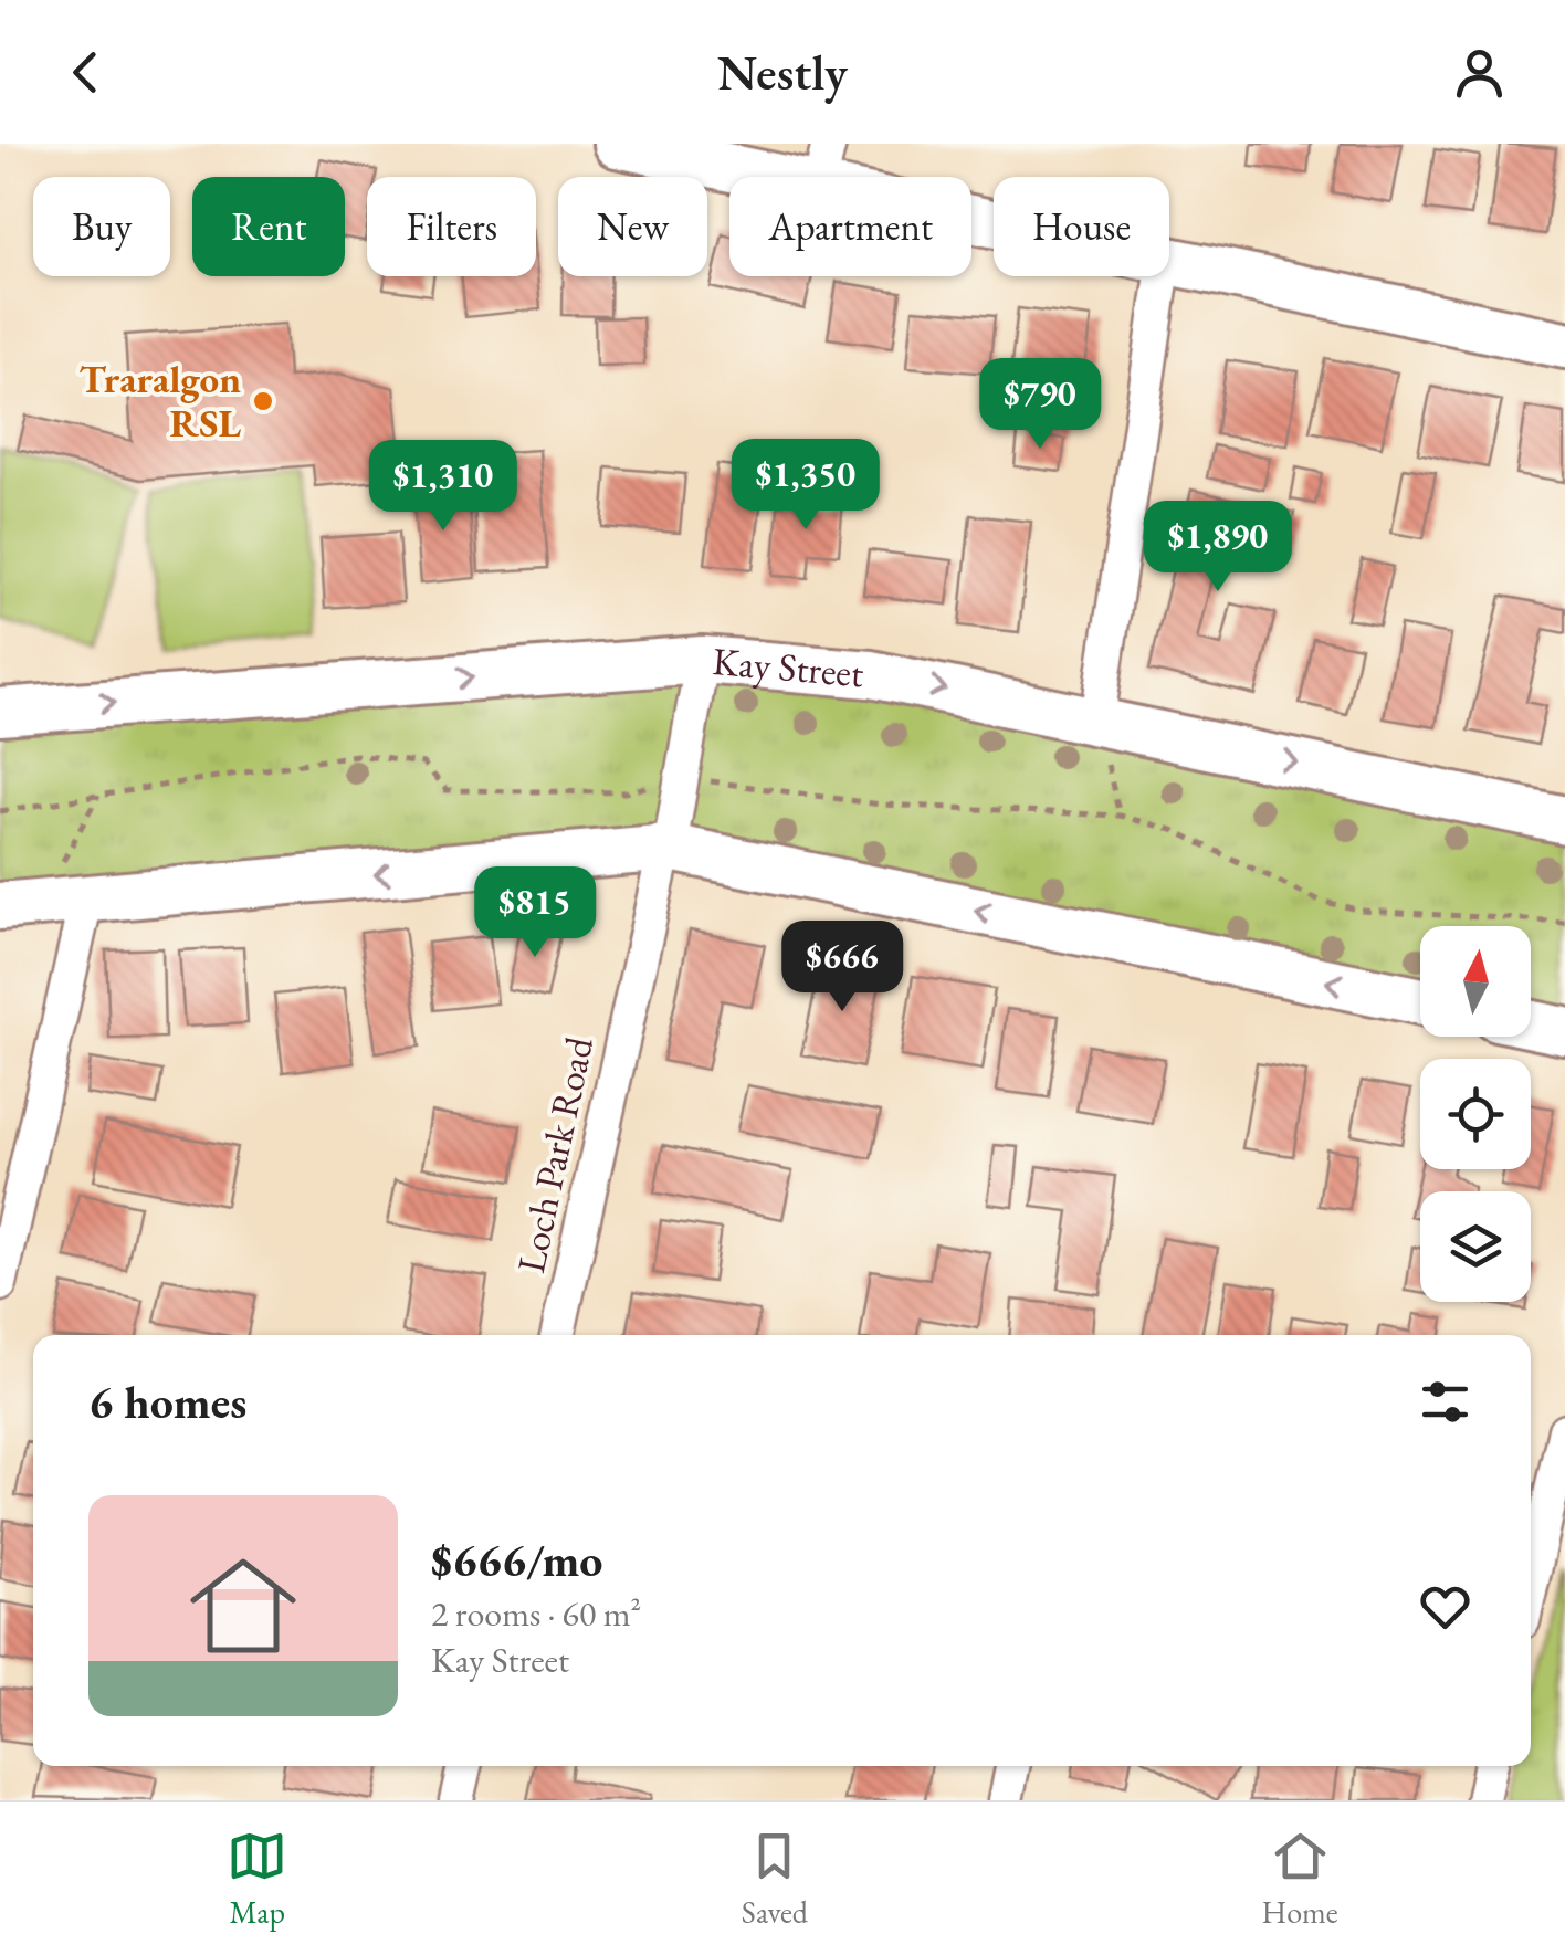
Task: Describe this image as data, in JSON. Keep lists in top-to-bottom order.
{
  "streets": {
    "street": ["Kay Street", "Loch Park Road"]
  },
  "crossings": [
    ["Kay Street", "Loch Park Road"]
  ],
  "places": ["Traralgon RSL"],
  "north": "top",
  "page": {
    "header": "Nestly",
    "chip": [
      "Buy",
      "Rent",
      "Filters",
      "New",
      "Apartment",
      "House"
    ],
    "price": [
      "$790",
      "$1,350",
      "$1,310",
      "$1,890",
      "$815",
      "$666"
    ],
    "heading": "6 homes",
    "list": [
      {
        "name": "$666/mo",
        "note": "2 rooms · 60 m² · Kay Street"
      }
    ],
    "tabs": ["Map", "Saved", "Home"]
  }
}
